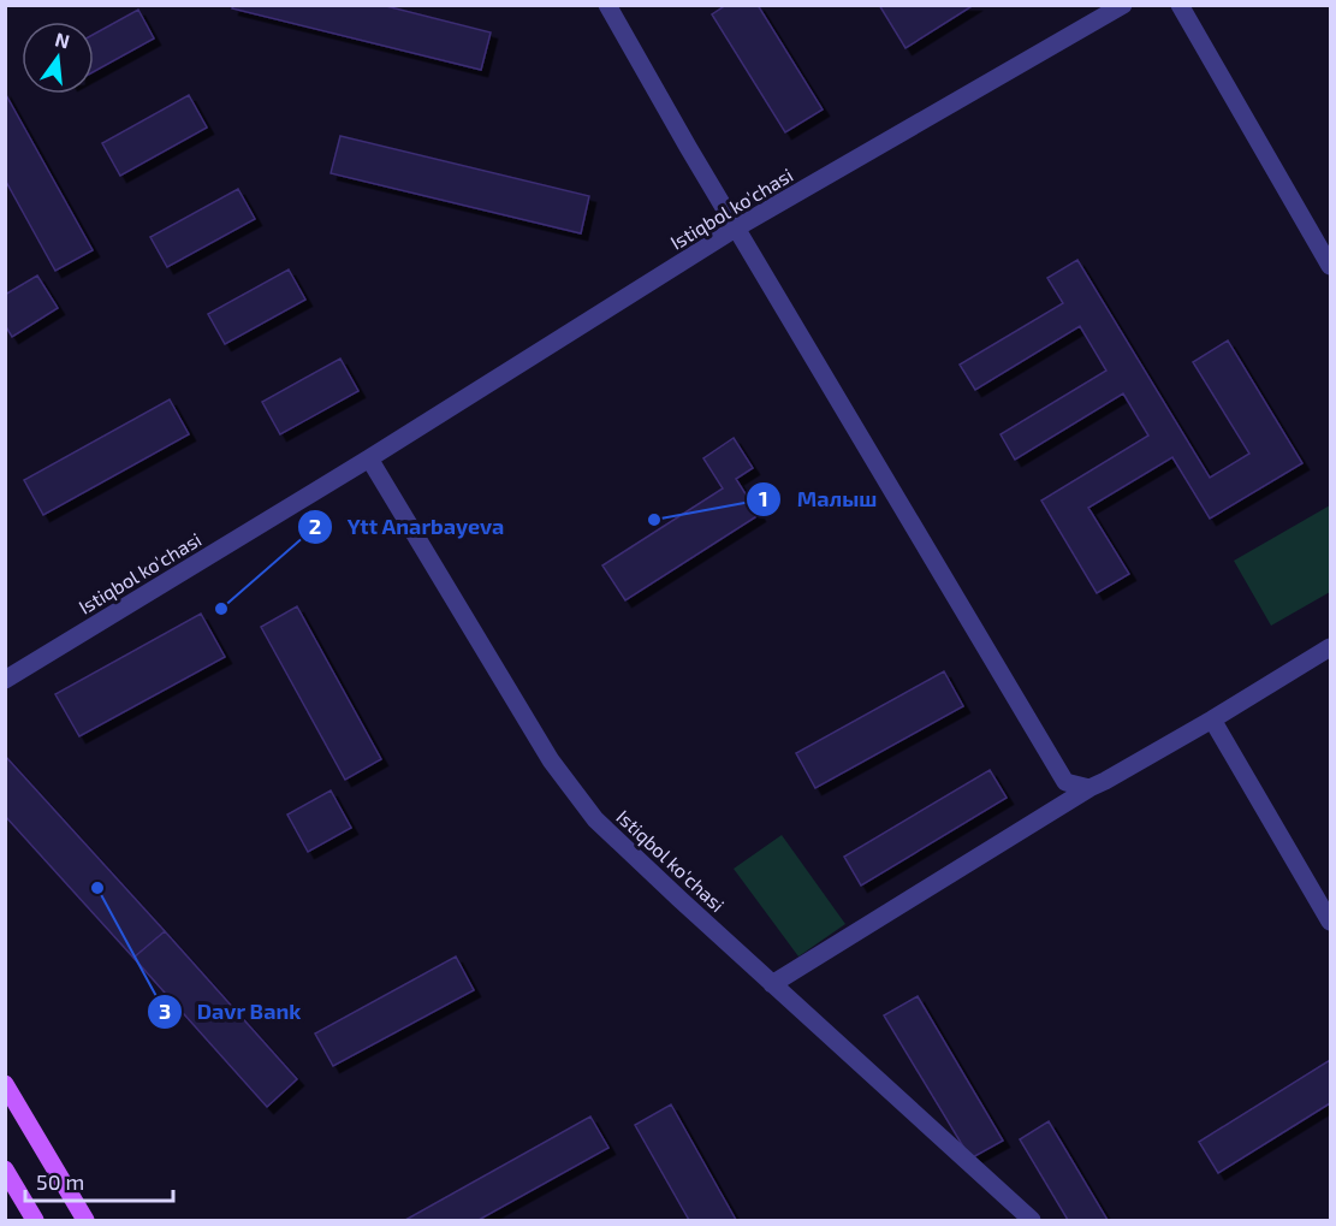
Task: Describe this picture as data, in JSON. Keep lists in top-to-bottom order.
{
  "streets": {
    "street": ["Istiqbol ko'chasi"]
  },
  "places": ["Малыш", "Ytt Anarbayeva", "Davr Bank"],
  "scale_bar": "50 m",
  "north": "top"
}
